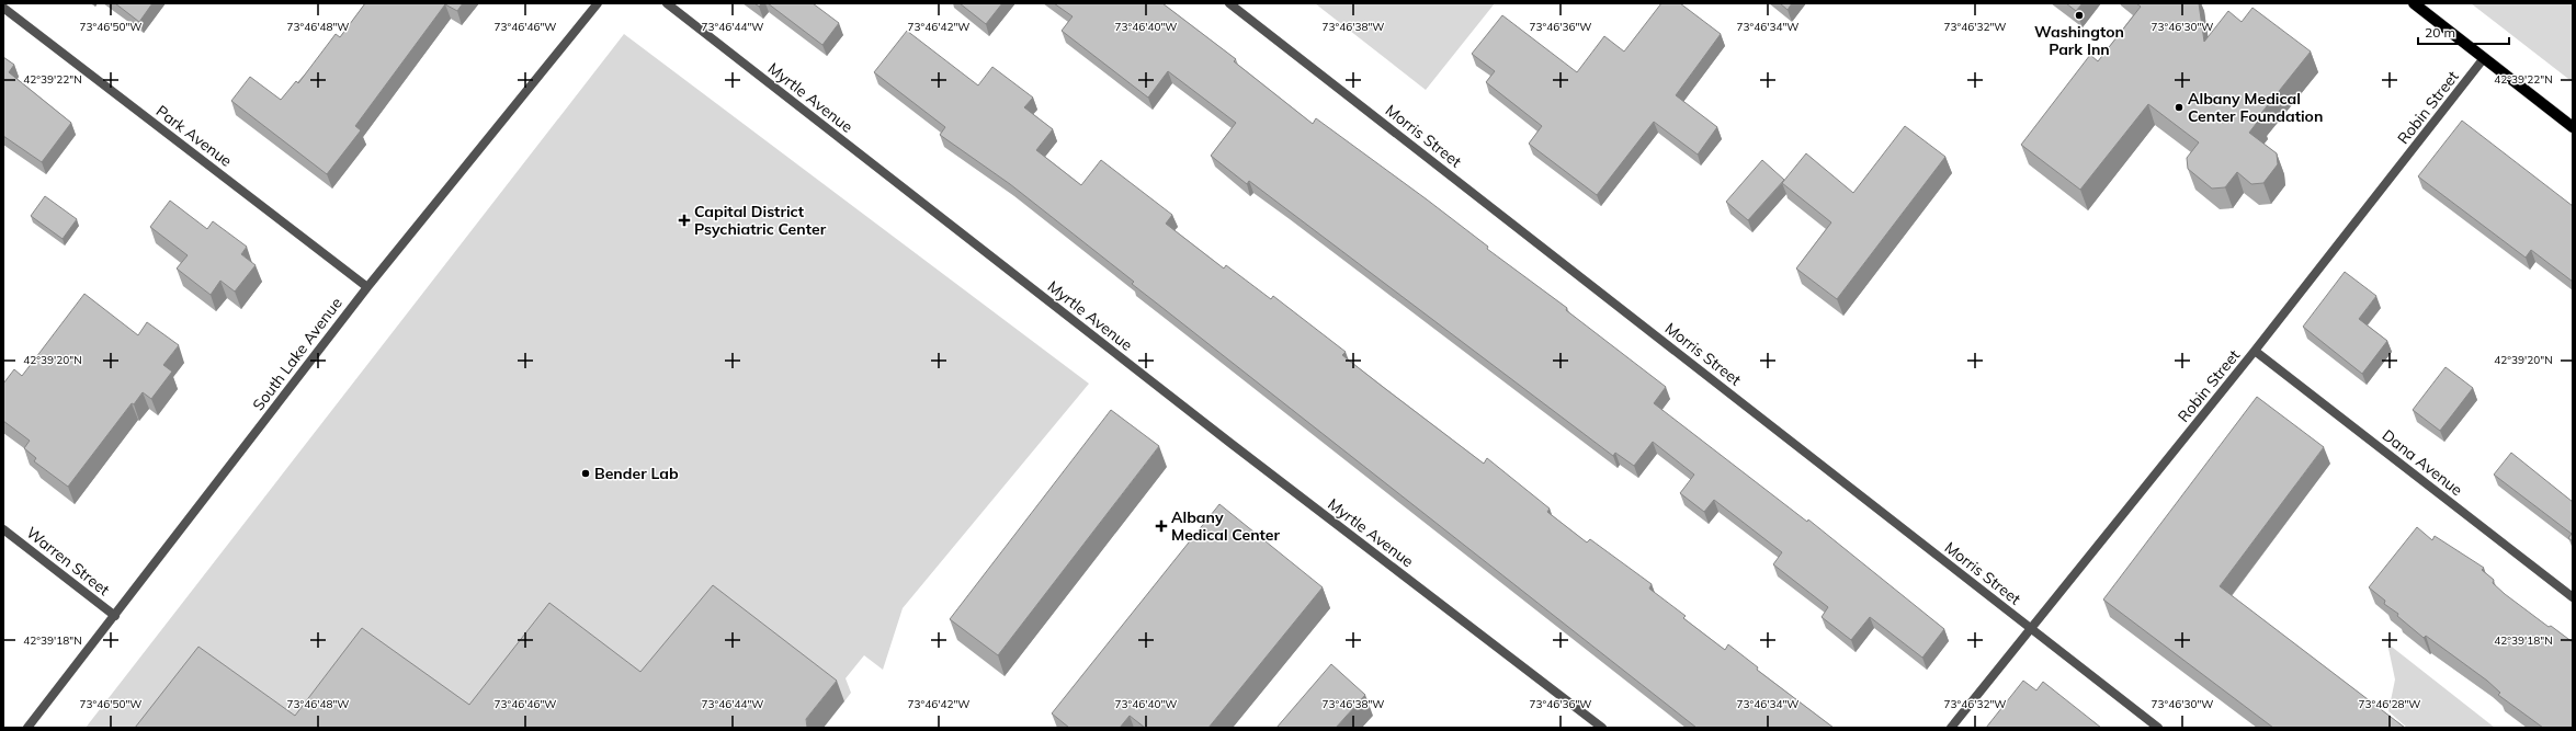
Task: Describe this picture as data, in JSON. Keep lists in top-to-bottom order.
{
  "streets": {
    "street": [
      "Myrtle Avenue",
      "Robin Street",
      "Park Avenue",
      "Morris Street",
      "South Lake Avenue",
      "Dana Avenue",
      "Warren Street"
    ]
  },
  "crossings": [
    ["Robin Street", "Morris Street"],
    ["Robin Street", "Dana Avenue"],
    ["Park Avenue", "South Lake Avenue"],
    ["South Lake Avenue", "Warren Street"]
  ],
  "places": {
    "other": ["Washington Park Inn", "Albany Medical Center Foundation", "Bender Lab"],
    "health": ["Capital District Psychiatric Center", "Albany Medical Center"]
  },
  "scale_bar": "20 m",
  "coordinates": [
    "73°46'50\"W",
    "73°46'48\"W",
    "73°46'46\"W",
    "73°46'44\"W",
    "73°46'42\"W",
    "73°46'40\"W",
    "73°46'38\"W",
    "73°46'36\"W",
    "73°46'34\"W",
    "73°46'32\"W",
    "73°46'30\"W",
    "42°39'22\"N",
    "42°39'20\"N",
    "42°39'18\"N",
    "73°46'28\"W"
  ]
}
